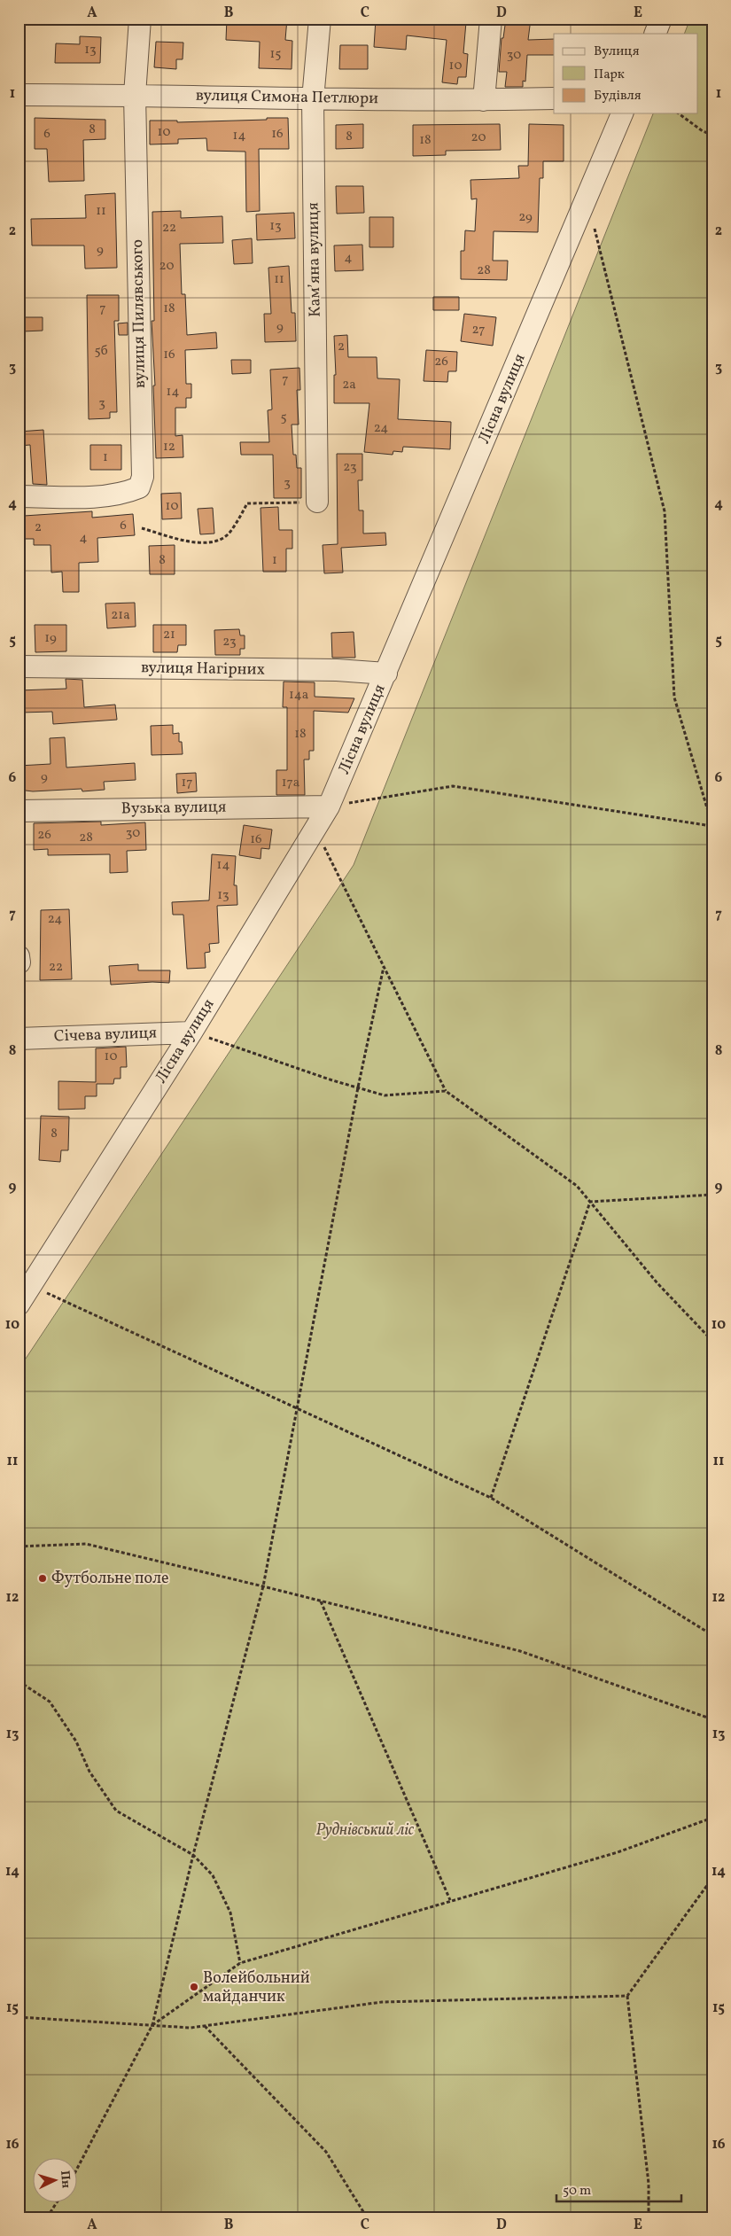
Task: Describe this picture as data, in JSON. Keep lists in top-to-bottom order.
{
  "streets": {
    "street": [
      "вулиця Симона Петлюри",
      "Камʼяна вулиця",
      "вулиця Пилявського",
      "Лісна вулиця",
      "вулиця Нагірних",
      "Вузька вулиця",
      "Січева вулиця"
    ]
  },
  "crossings": [
    ["вулиця Симона Петлюри", "Камʼяна вулиця"],
    ["вулиця Симона Петлюри", "вулиця Пилявського"],
    ["Лісна вулиця", "вулиця Нагірних"],
    ["Лісна вулиця", "Вузька вулиця"],
    ["Лісна вулиця", "Січева вулиця"]
  ],
  "parks": ["Руднівський ліс"],
  "places": ["Футбольне поле", "Волейбольний майданчик"],
  "house_numbers": [
    "13",
    "15",
    "30",
    "10",
    "8",
    "10",
    "6",
    "16",
    "14",
    "8",
    "20",
    "18",
    "11",
    "29",
    "13",
    "22",
    "9",
    "4",
    "20",
    "28",
    "11",
    "7",
    "18",
    "9",
    "27",
    "2",
    "5б",
    "16",
    "26",
    "7",
    "2а",
    "14",
    "3",
    "5",
    "24",
    "12",
    "1",
    "23",
    "3",
    "10",
    "6",
    "2",
    "4",
    "8",
    "1",
    "21а",
    "21",
    "19",
    "23",
    "14а",
    "18",
    "9",
    "17",
    "17а",
    "30",
    "26",
    "28",
    "16",
    "14",
    "13",
    "24",
    "22",
    "10",
    "8"
  ],
  "legend": ["Вулиця", "Парк", "Будівля"],
  "scale_bar": "50 m",
  "north": "right",
  "grid": {
    "columns": [
      "A",
      "B",
      "C",
      "D",
      "E"
    ],
    "rows": [
      "1",
      "2",
      "3",
      "4",
      "5",
      "6",
      "7",
      "8",
      "9",
      "10",
      "11",
      "12",
      "13",
      "14",
      "15",
      "16"
    ]
  }
}
